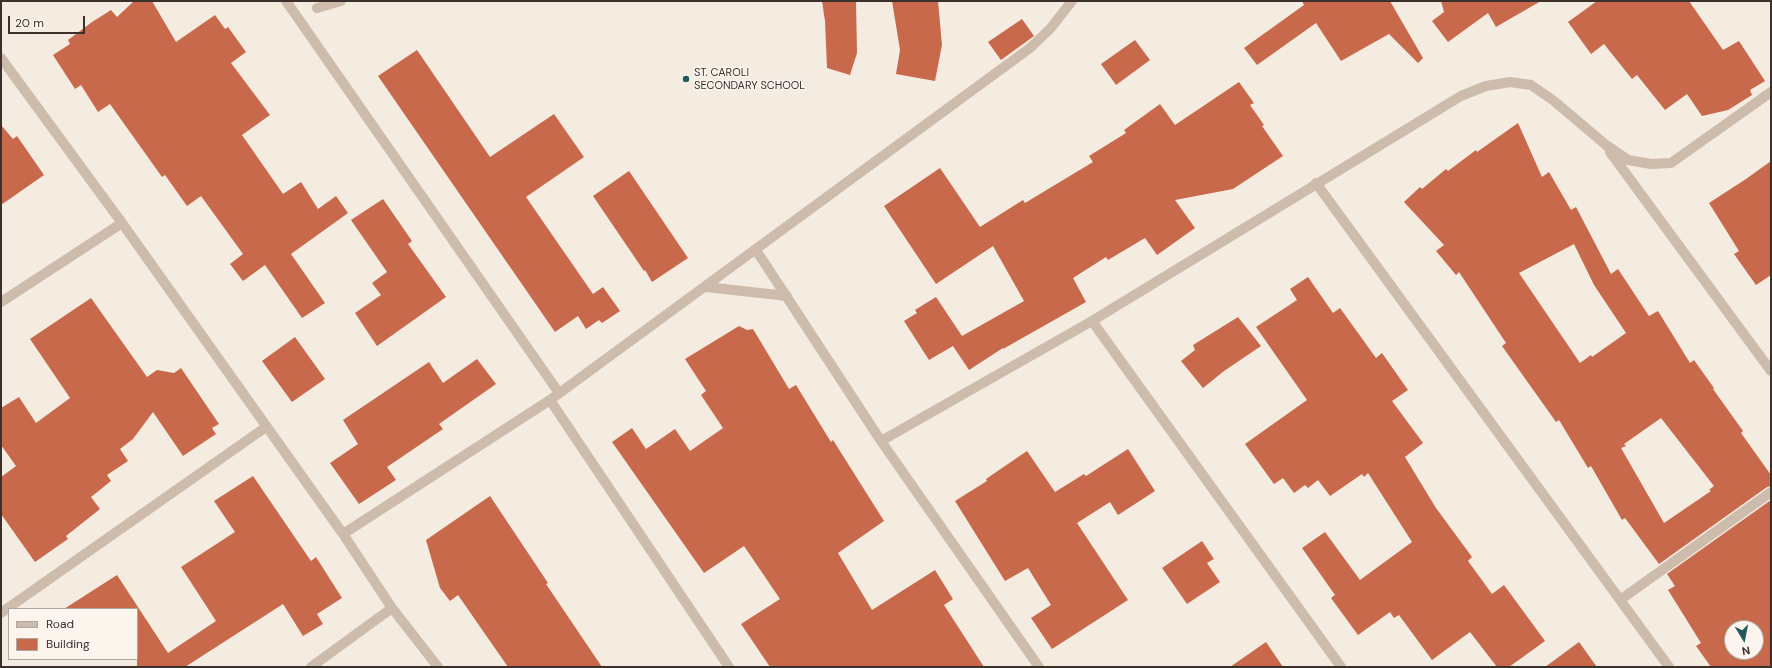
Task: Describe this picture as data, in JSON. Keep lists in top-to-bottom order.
{
  "places": ["ST. CAROLI SECONDARY SCHOOL"],
  "legend": ["Road", "Building"],
  "scale_bar": "20 m",
  "north": "bottom"
}
